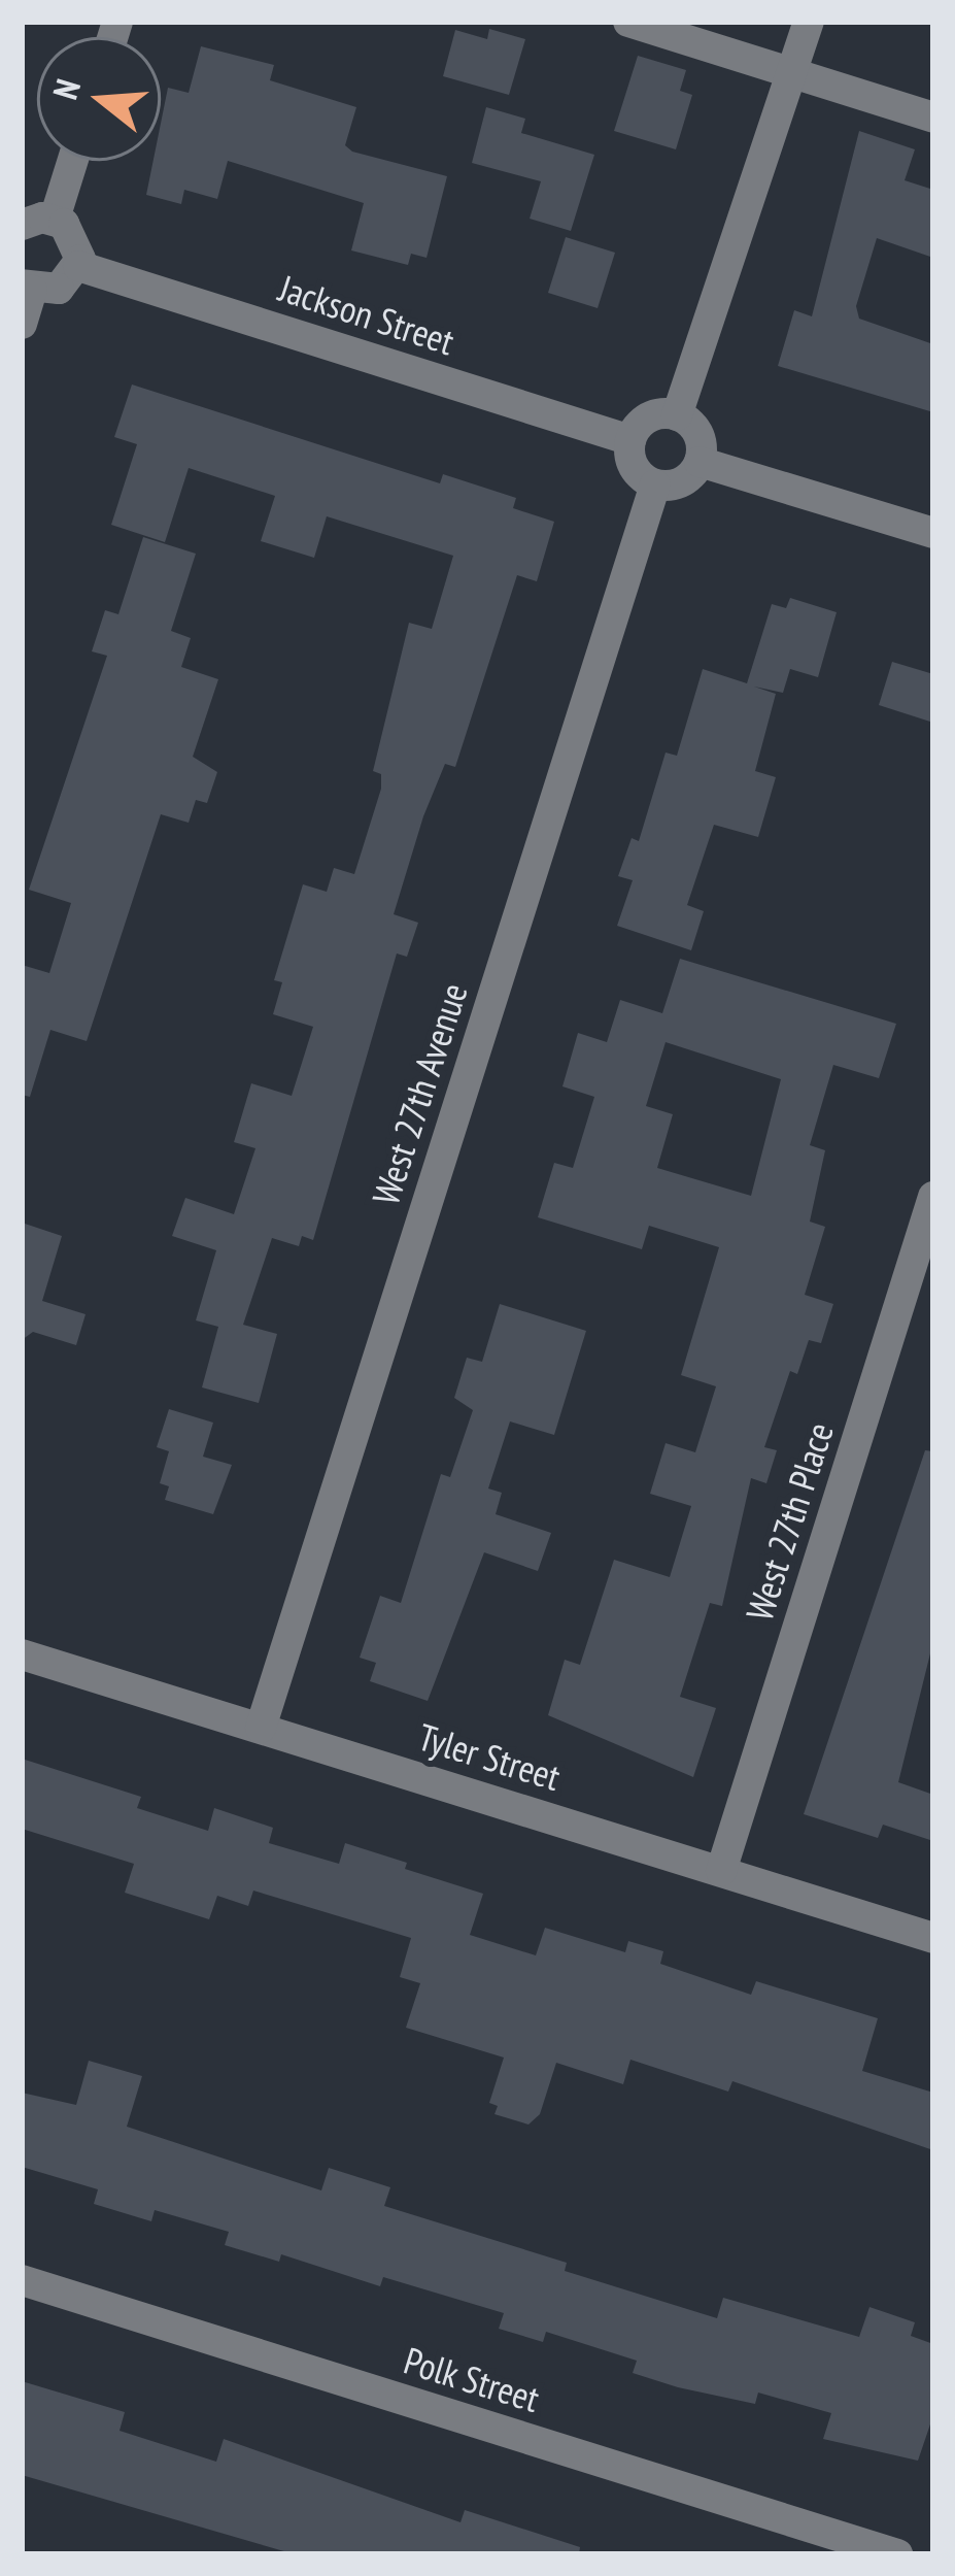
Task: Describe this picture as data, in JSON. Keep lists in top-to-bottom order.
{
  "streets": {
    "street": [
      "Jackson Street",
      "West 27th Avenue",
      "West 27th Place",
      "Tyler Street",
      "Polk Street"
    ]
  },
  "crossings": [
    ["Jackson Street", "West 27th Avenue"],
    ["West 27th Avenue", "Tyler Street"],
    ["West 27th Place", "Tyler Street"]
  ],
  "north": "left"
}
